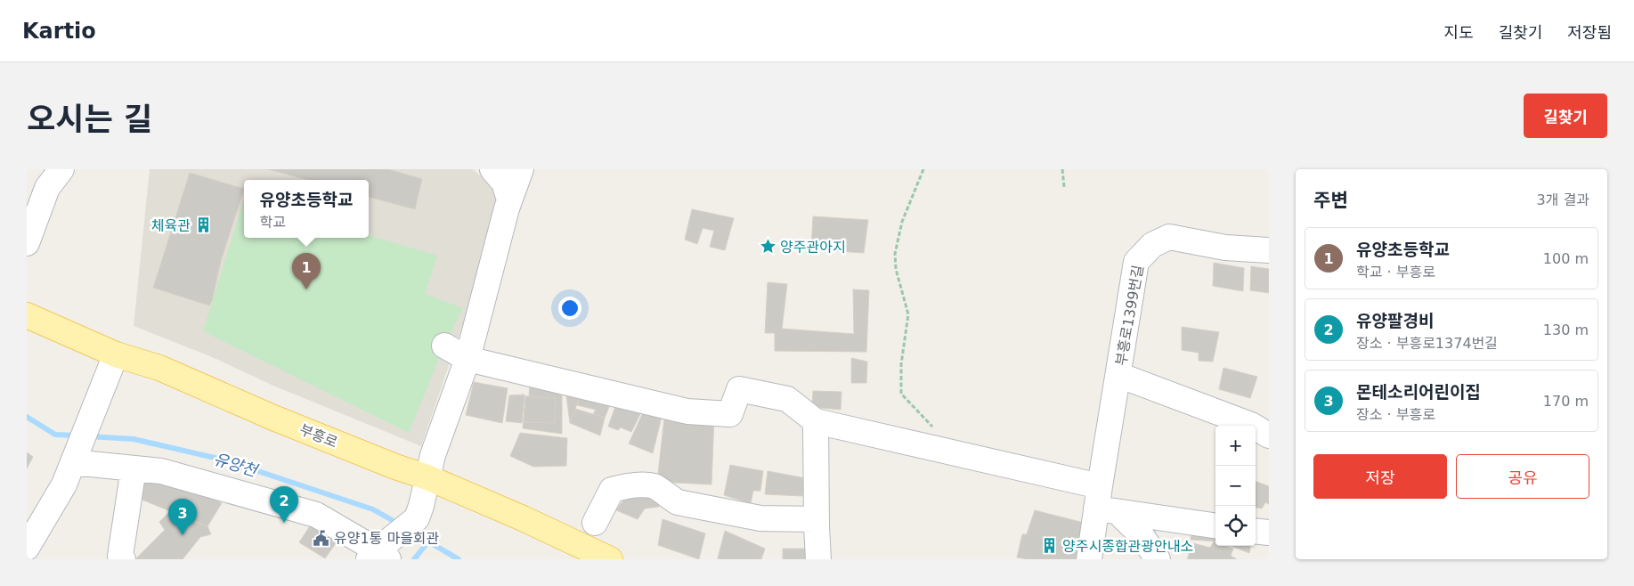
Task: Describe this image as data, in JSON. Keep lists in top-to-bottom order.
{
  "streets": {
    "main road": ["부흥로"],
    "street": ["부흥로1399번길"]
  },
  "water": ["유양천"],
  "places": {
    "building": ["체육관", "양주시종합관광안내소"],
    "place": ["양주관아지"],
    "public building": ["유양1통 마을회관"]
  },
  "page": {
    "header": "Kartio",
    "nav": ["지도", "길찾기", "저장됨"],
    "title": "오시는 길",
    "buttons": [
      "길찾기",
      ["저장", "공유"]
    ],
    "heading": ["주변", "3개 결과"],
    "popup": ["유양초등학교", "학교"],
    "list": [
      {
        "mark": "1",
        "name": "유양초등학교",
        "note": "학교 · 부흥로",
        "value": "100 m"
      },
      {
        "mark": "2",
        "name": "유양팔경비",
        "note": "장소 · 부흥로1374번길",
        "value": "130 m"
      },
      {
        "mark": "3",
        "name": "몬테소리어린이집",
        "note": "장소 · 부흥로",
        "value": "170 m"
      }
    ],
    "pins": ["1", "2", "3"],
    "map_buttons": ["+", "−"]
  }
}
